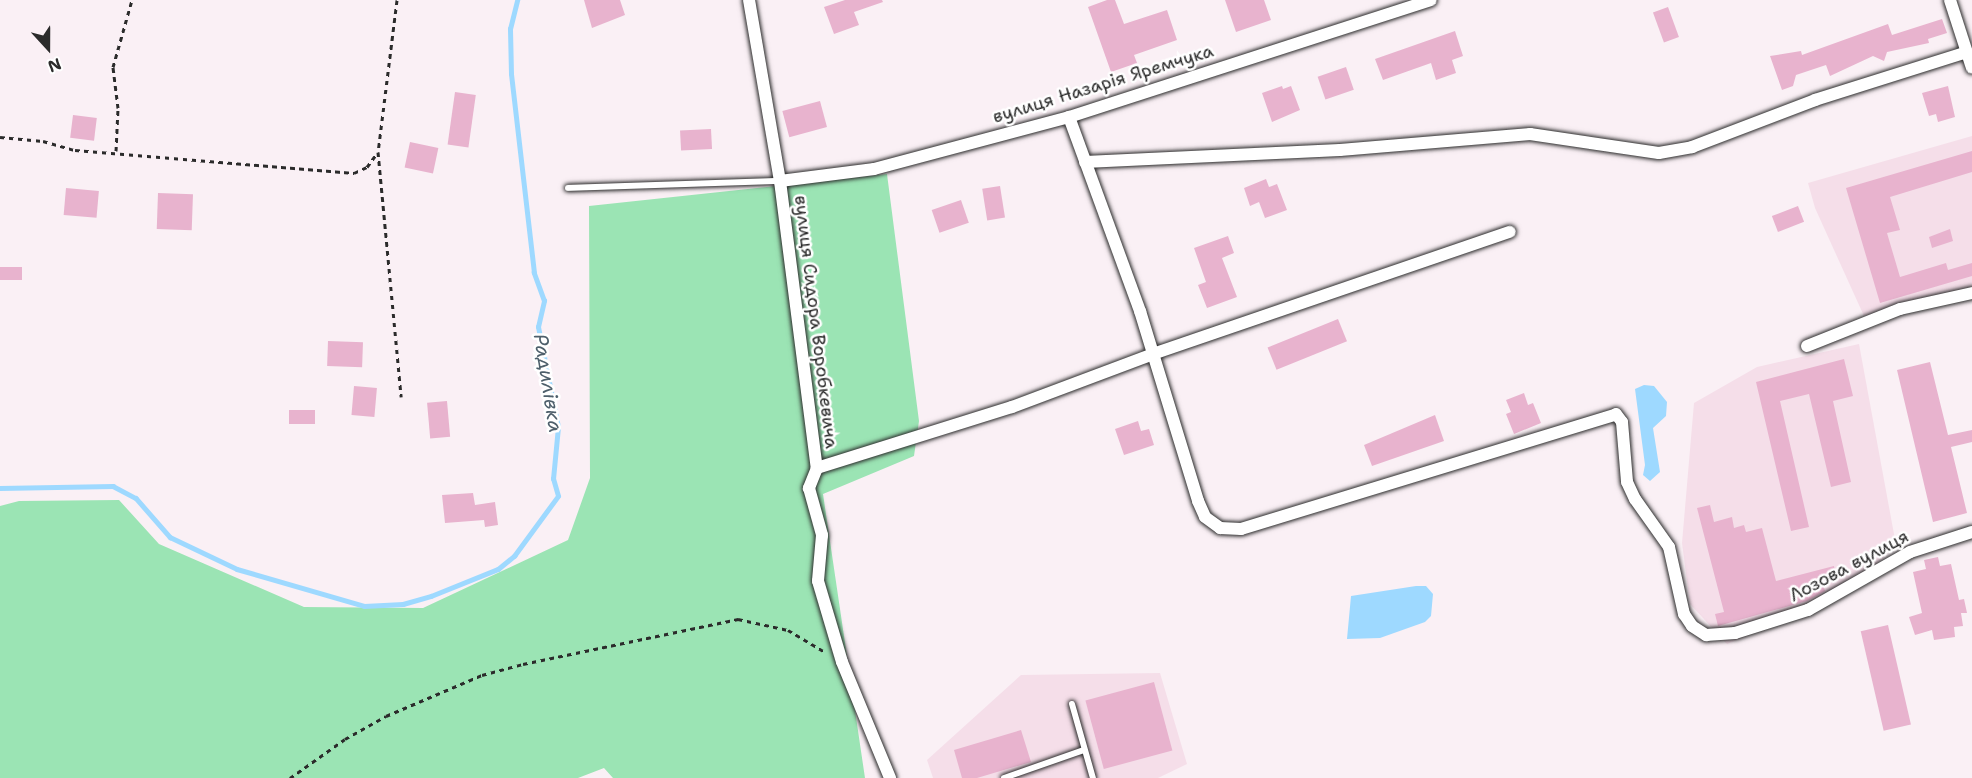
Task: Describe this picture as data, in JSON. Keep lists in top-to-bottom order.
{
  "streets": {
    "street": ["вулиця Назарія Яремчука", "вулиця Сидора Воробкевича", "Лозова вулиця"]
  },
  "crossings": [
    ["вулиця Назарія Яремчука", "вулиця Сидора Воробкевича"]
  ],
  "water": ["Радилівка"],
  "north": "bottom"
}
